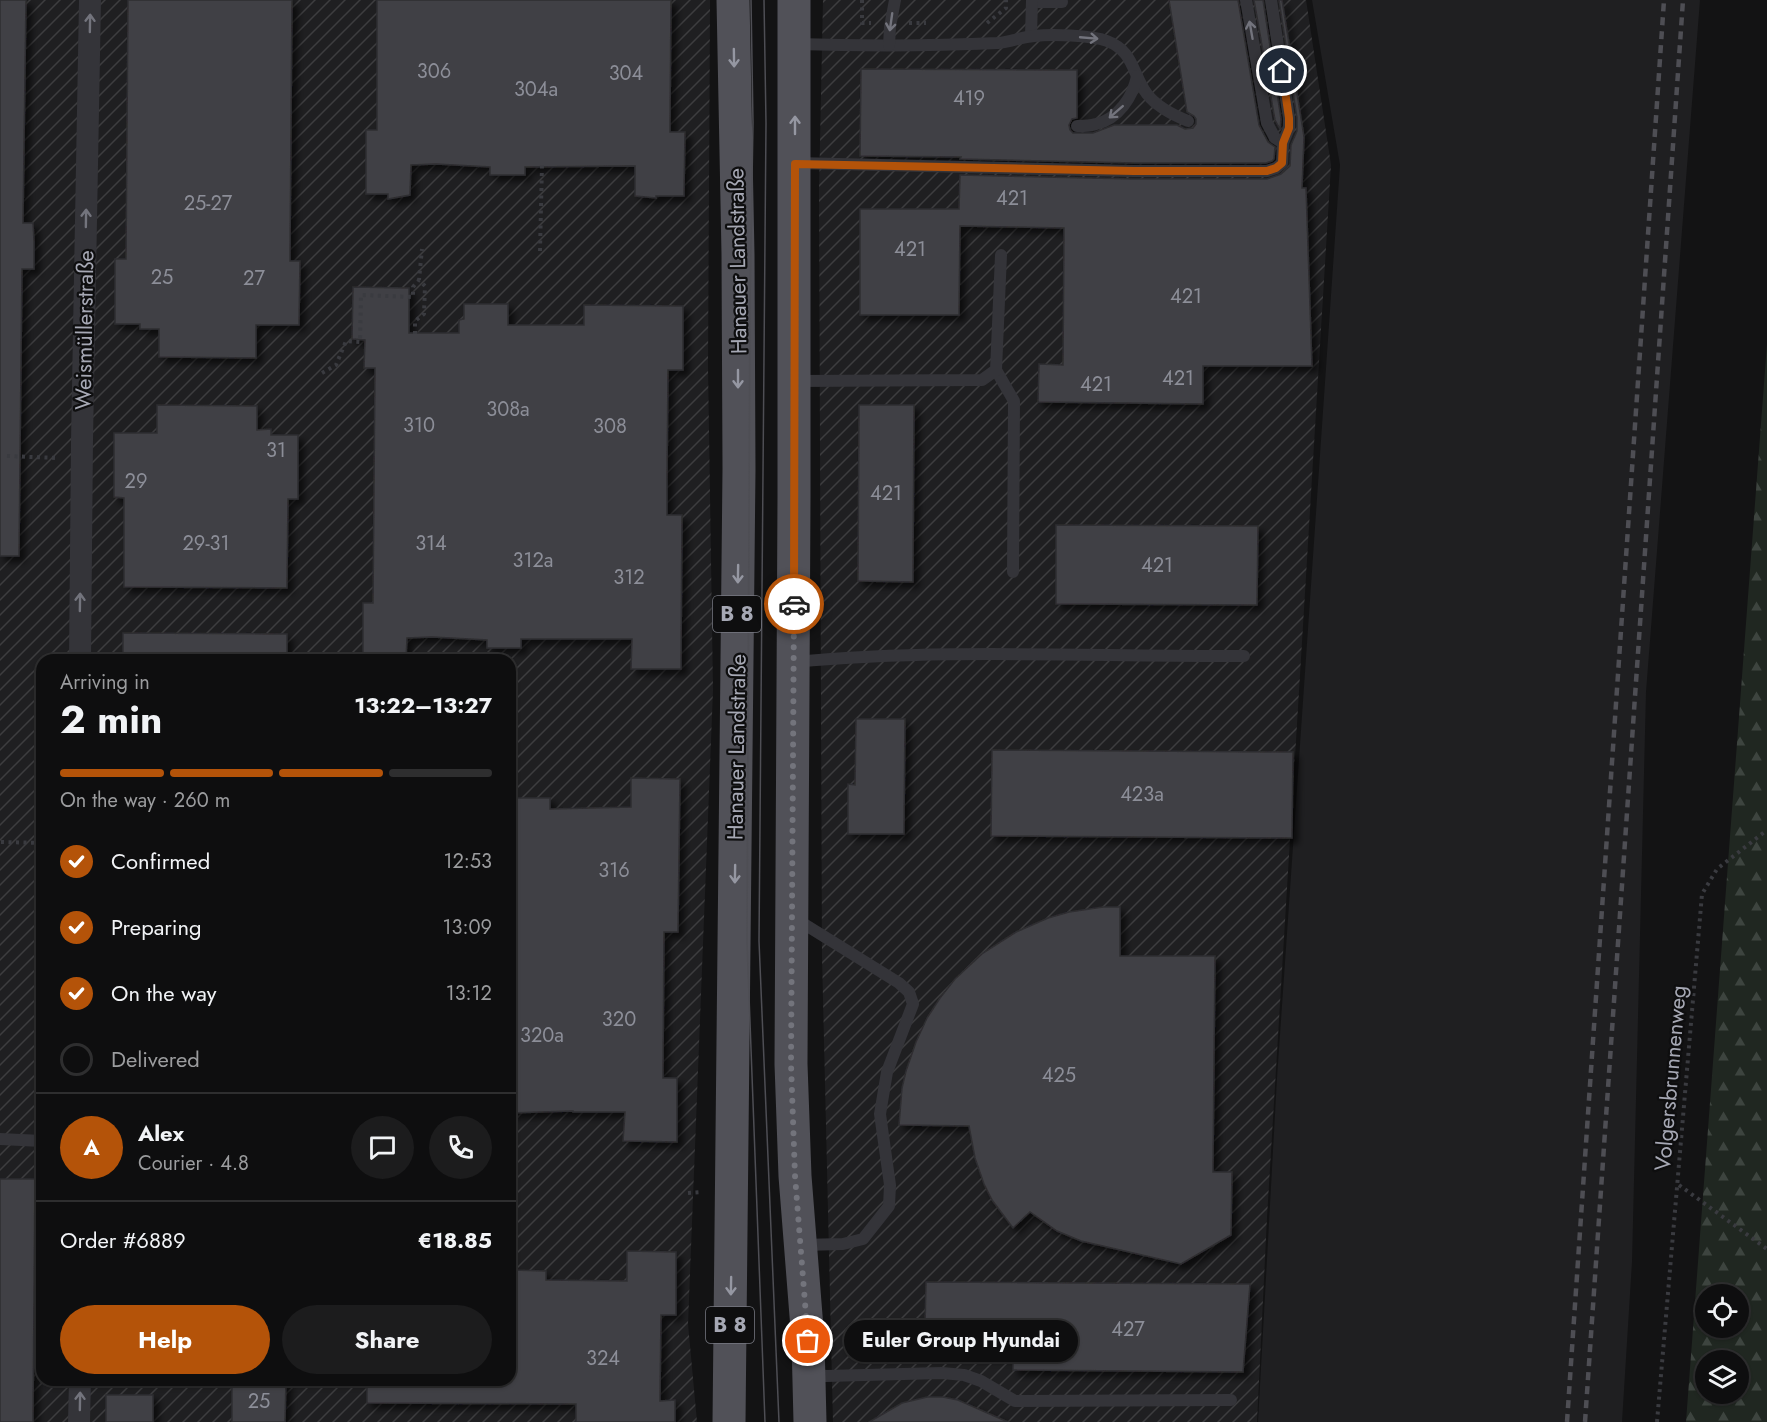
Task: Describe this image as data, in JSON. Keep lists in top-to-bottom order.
{
  "streets": {
    "main road": ["Hanauer Landstraße", "B 8"],
    "street": ["Weismüllerstraße"],
    "path": ["Volgersbrunnenweg"]
  },
  "one_way": ["Weismüllerstraße"],
  "places": ["Euler Group Hyundai"],
  "house_numbers": [
    "306",
    "304",
    "304a",
    "419",
    "421",
    "25-27",
    "421",
    "25",
    "27",
    "421",
    "421",
    "421",
    "308a",
    "310",
    "308",
    "31",
    "29",
    "421",
    "29-31",
    "314",
    "312a",
    "421",
    "312",
    "423a",
    "316",
    "320",
    "320a",
    "425",
    "427",
    "324",
    "25"
  ],
  "page": {
    "heading": ["2 min", "Arriving in", "13:22–13:27"],
    "panel": [
      "Alex",
      "Courier · 4.8",
      "Order #6889",
      "€18.85"
    ],
    "bar": "On the way · 260 m",
    "list": [
      ["Confirmed", "12:53"],
      ["Preparing", "13:09"],
      ["On the way", "13:12"],
      "Delivered"
    ],
    "round": "A",
    "buttons": ["Help", "Share"],
    "bubble": "Euler Group Hyundai"
  }
}
